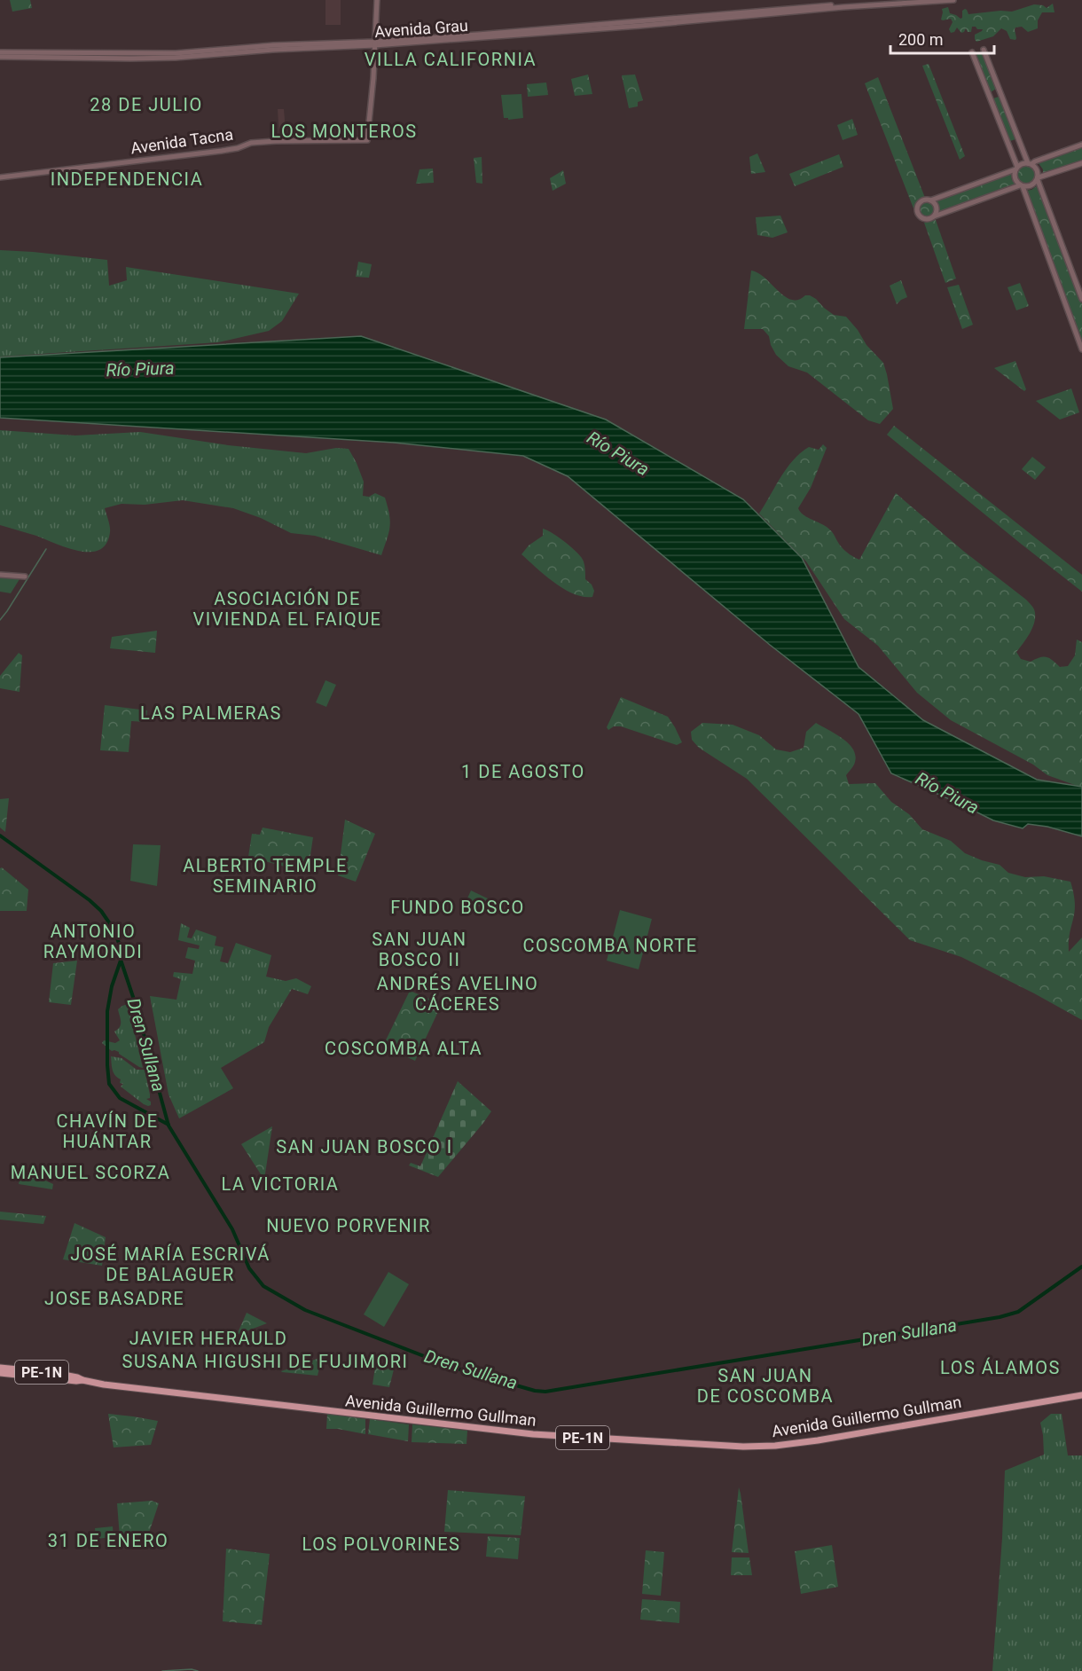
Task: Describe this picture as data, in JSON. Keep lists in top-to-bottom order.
{
  "streets": {
    "main road": ["PE-1N", "Avenida Guillermo Gullman"],
    "street": ["Avenida Grau", "Avenida Tacna"]
  },
  "crossings": [
    ["Avenida Grau", "Avenida Tacna"]
  ],
  "districts": [
    "VILLA CALIFORNIA",
    "28 DE JULIO",
    "LOS MONTEROS",
    "INDEPENDENCIA",
    "ASOCIACIÓN DE VIVIENDA EL FAIQUE",
    "LAS PALMERAS",
    "1 DE AGOSTO",
    "ALBERTO TEMPLE SEMINARIO",
    "FUNDO BOSCO",
    "ANTONIO RAYMONDI",
    "SAN JUAN BOSCO II",
    "COSCOMBA NORTE",
    "ANDRÉS AVELINO CÁCERES",
    "COSCOMBA ALTA",
    "CHAVÍN DE HUÁNTAR",
    "SAN JUAN BOSCO I",
    "MANUEL SCORZA",
    "LA VICTORIA",
    "NUEVO PORVENIR",
    "JOSÉ MARÍA ESCRIVÁ DE BALAGUER",
    "JOSE BASADRE",
    "JAVIER HERAULD",
    "SUSANA HIGUSHI DE FUJIMORI",
    "LOS ÁLAMOS",
    "SAN JUAN DE COSCOMBA",
    "31 DE ENERO",
    "LOS POLVORINES"
  ],
  "water": ["Río Piura", "Dren Sullana"],
  "scale_bar": "200 m"
}
